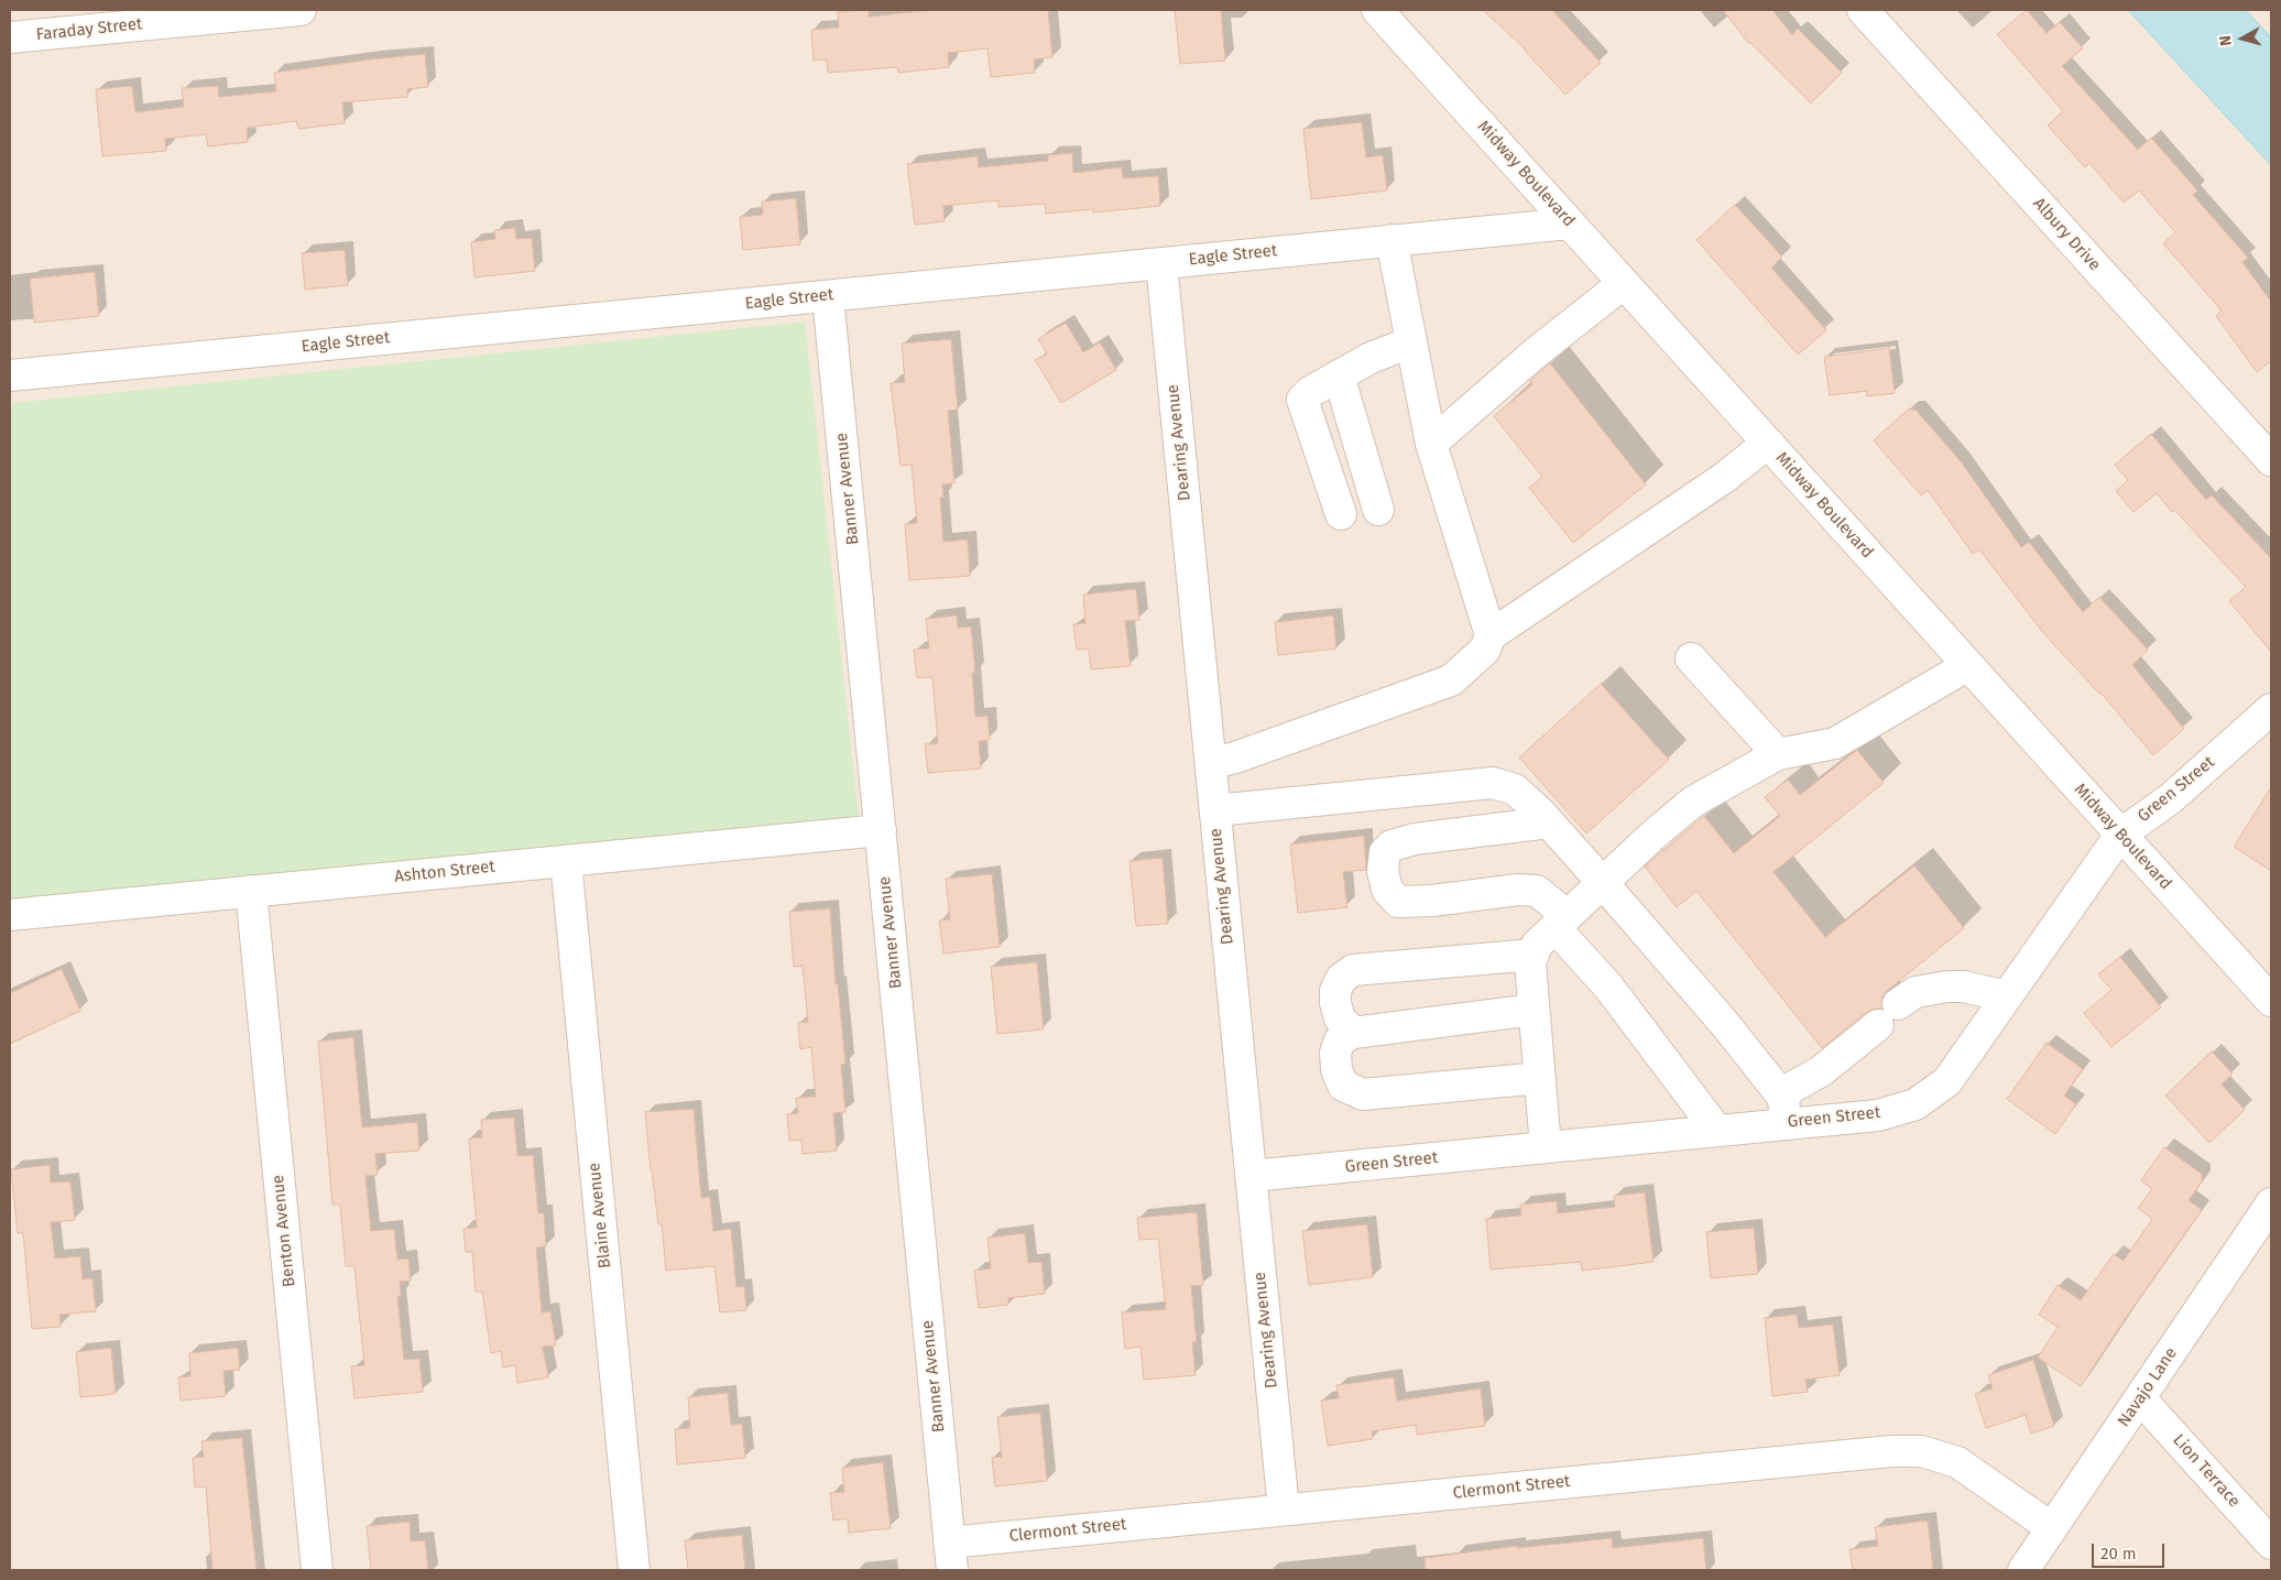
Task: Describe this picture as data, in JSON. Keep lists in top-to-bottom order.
{
  "streets": {
    "street": [
      "Faraday Street",
      "Midway Boulevard",
      "Albury Drive",
      "Eagle Street",
      "Dearing Avenue",
      "Banner Avenue",
      "Green Street",
      "Ashton Street",
      "Blaine Avenue",
      "Benton Avenue",
      "Navajo Lane",
      "Lion Terrace",
      "Clermont Street"
    ]
  },
  "crossings": [
    ["Midway Boulevard", "Eagle Street"],
    ["Midway Boulevard", "Green Street"],
    ["Eagle Street", "Dearing Avenue"],
    ["Eagle Street", "Banner Avenue"],
    ["Dearing Avenue", "Green Street"],
    ["Dearing Avenue", "Clermont Street"],
    ["Banner Avenue", "Ashton Street"],
    ["Banner Avenue", "Clermont Street"],
    ["Ashton Street", "Blaine Avenue"],
    ["Ashton Street", "Benton Avenue"],
    ["Navajo Lane", "Lion Terrace"],
    ["Navajo Lane", "Clermont Street"]
  ],
  "scale_bar": "20 m",
  "north": "left"
}
